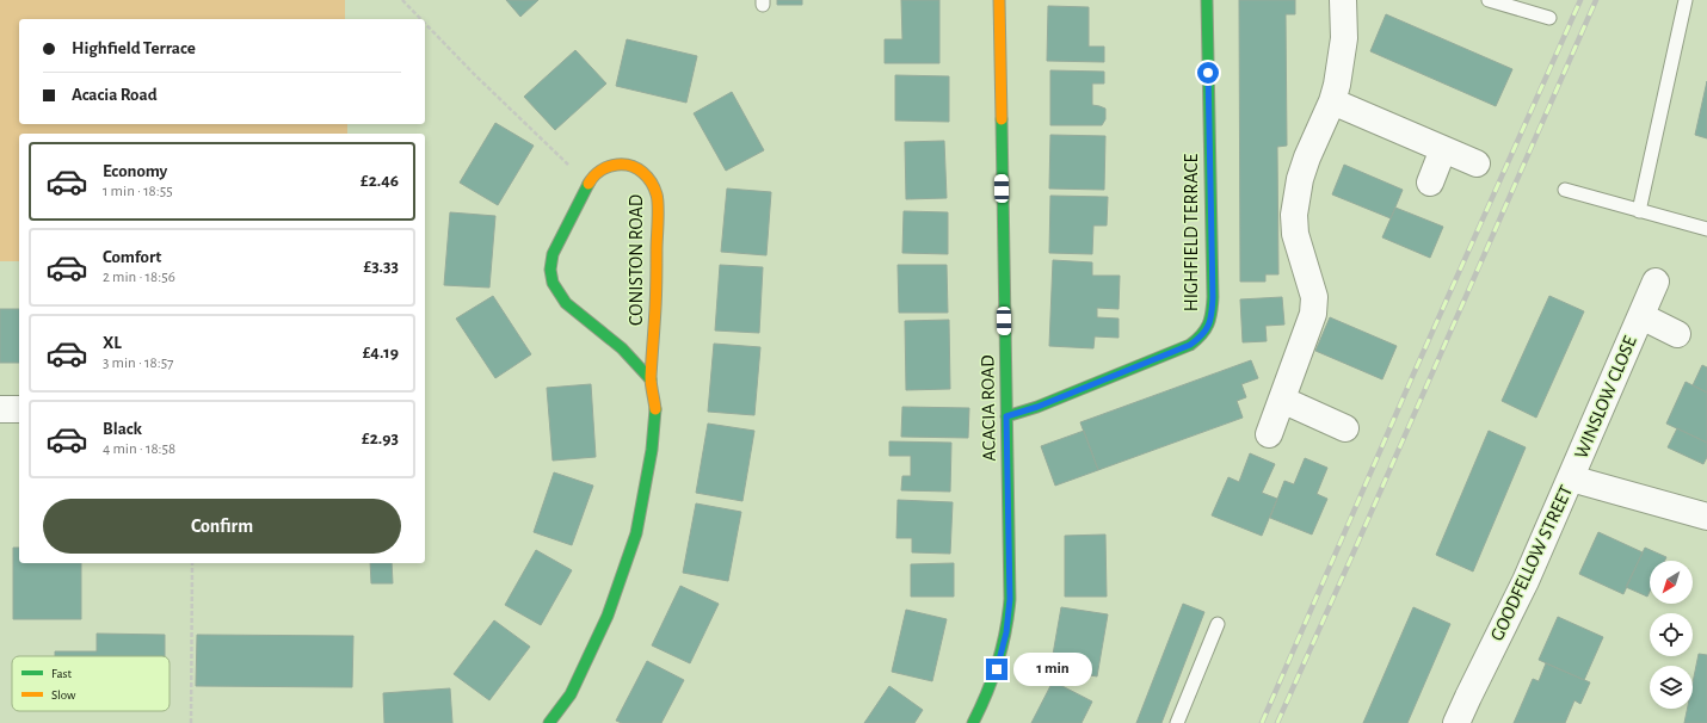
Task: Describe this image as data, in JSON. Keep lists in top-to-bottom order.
{
  "streets": {
    "street": [
      "HIGHFIELD TERRACE",
      "CONISTON ROAD",
      "WINSLOW CLOSE",
      "ACACIA ROAD",
      "GOODFELLOW STREET"
    ]
  },
  "crossings": [
    ["HIGHFIELD TERRACE", "ACACIA ROAD"],
    ["WINSLOW CLOSE", "GOODFELLOW STREET"]
  ],
  "legend": ["Fast", "Slow"],
  "north": "bottom left",
  "page": {
    "banner": ["Highfield Terrace", "Acacia Road"],
    "list": [
      {
        "name": "Economy",
        "note": "1 min · 18:55",
        "value": "£2.46"
      },
      {
        "name": "Comfort",
        "note": "2 min · 18:56",
        "value": "£3.33"
      },
      {
        "name": "XL",
        "note": "3 min · 18:57",
        "value": "£4.19"
      },
      {
        "name": "Black",
        "note": "4 min · 18:58",
        "value": "£2.93"
      }
    ],
    "buttons": "Confirm",
    "bubble": "1 min"
  }
}
